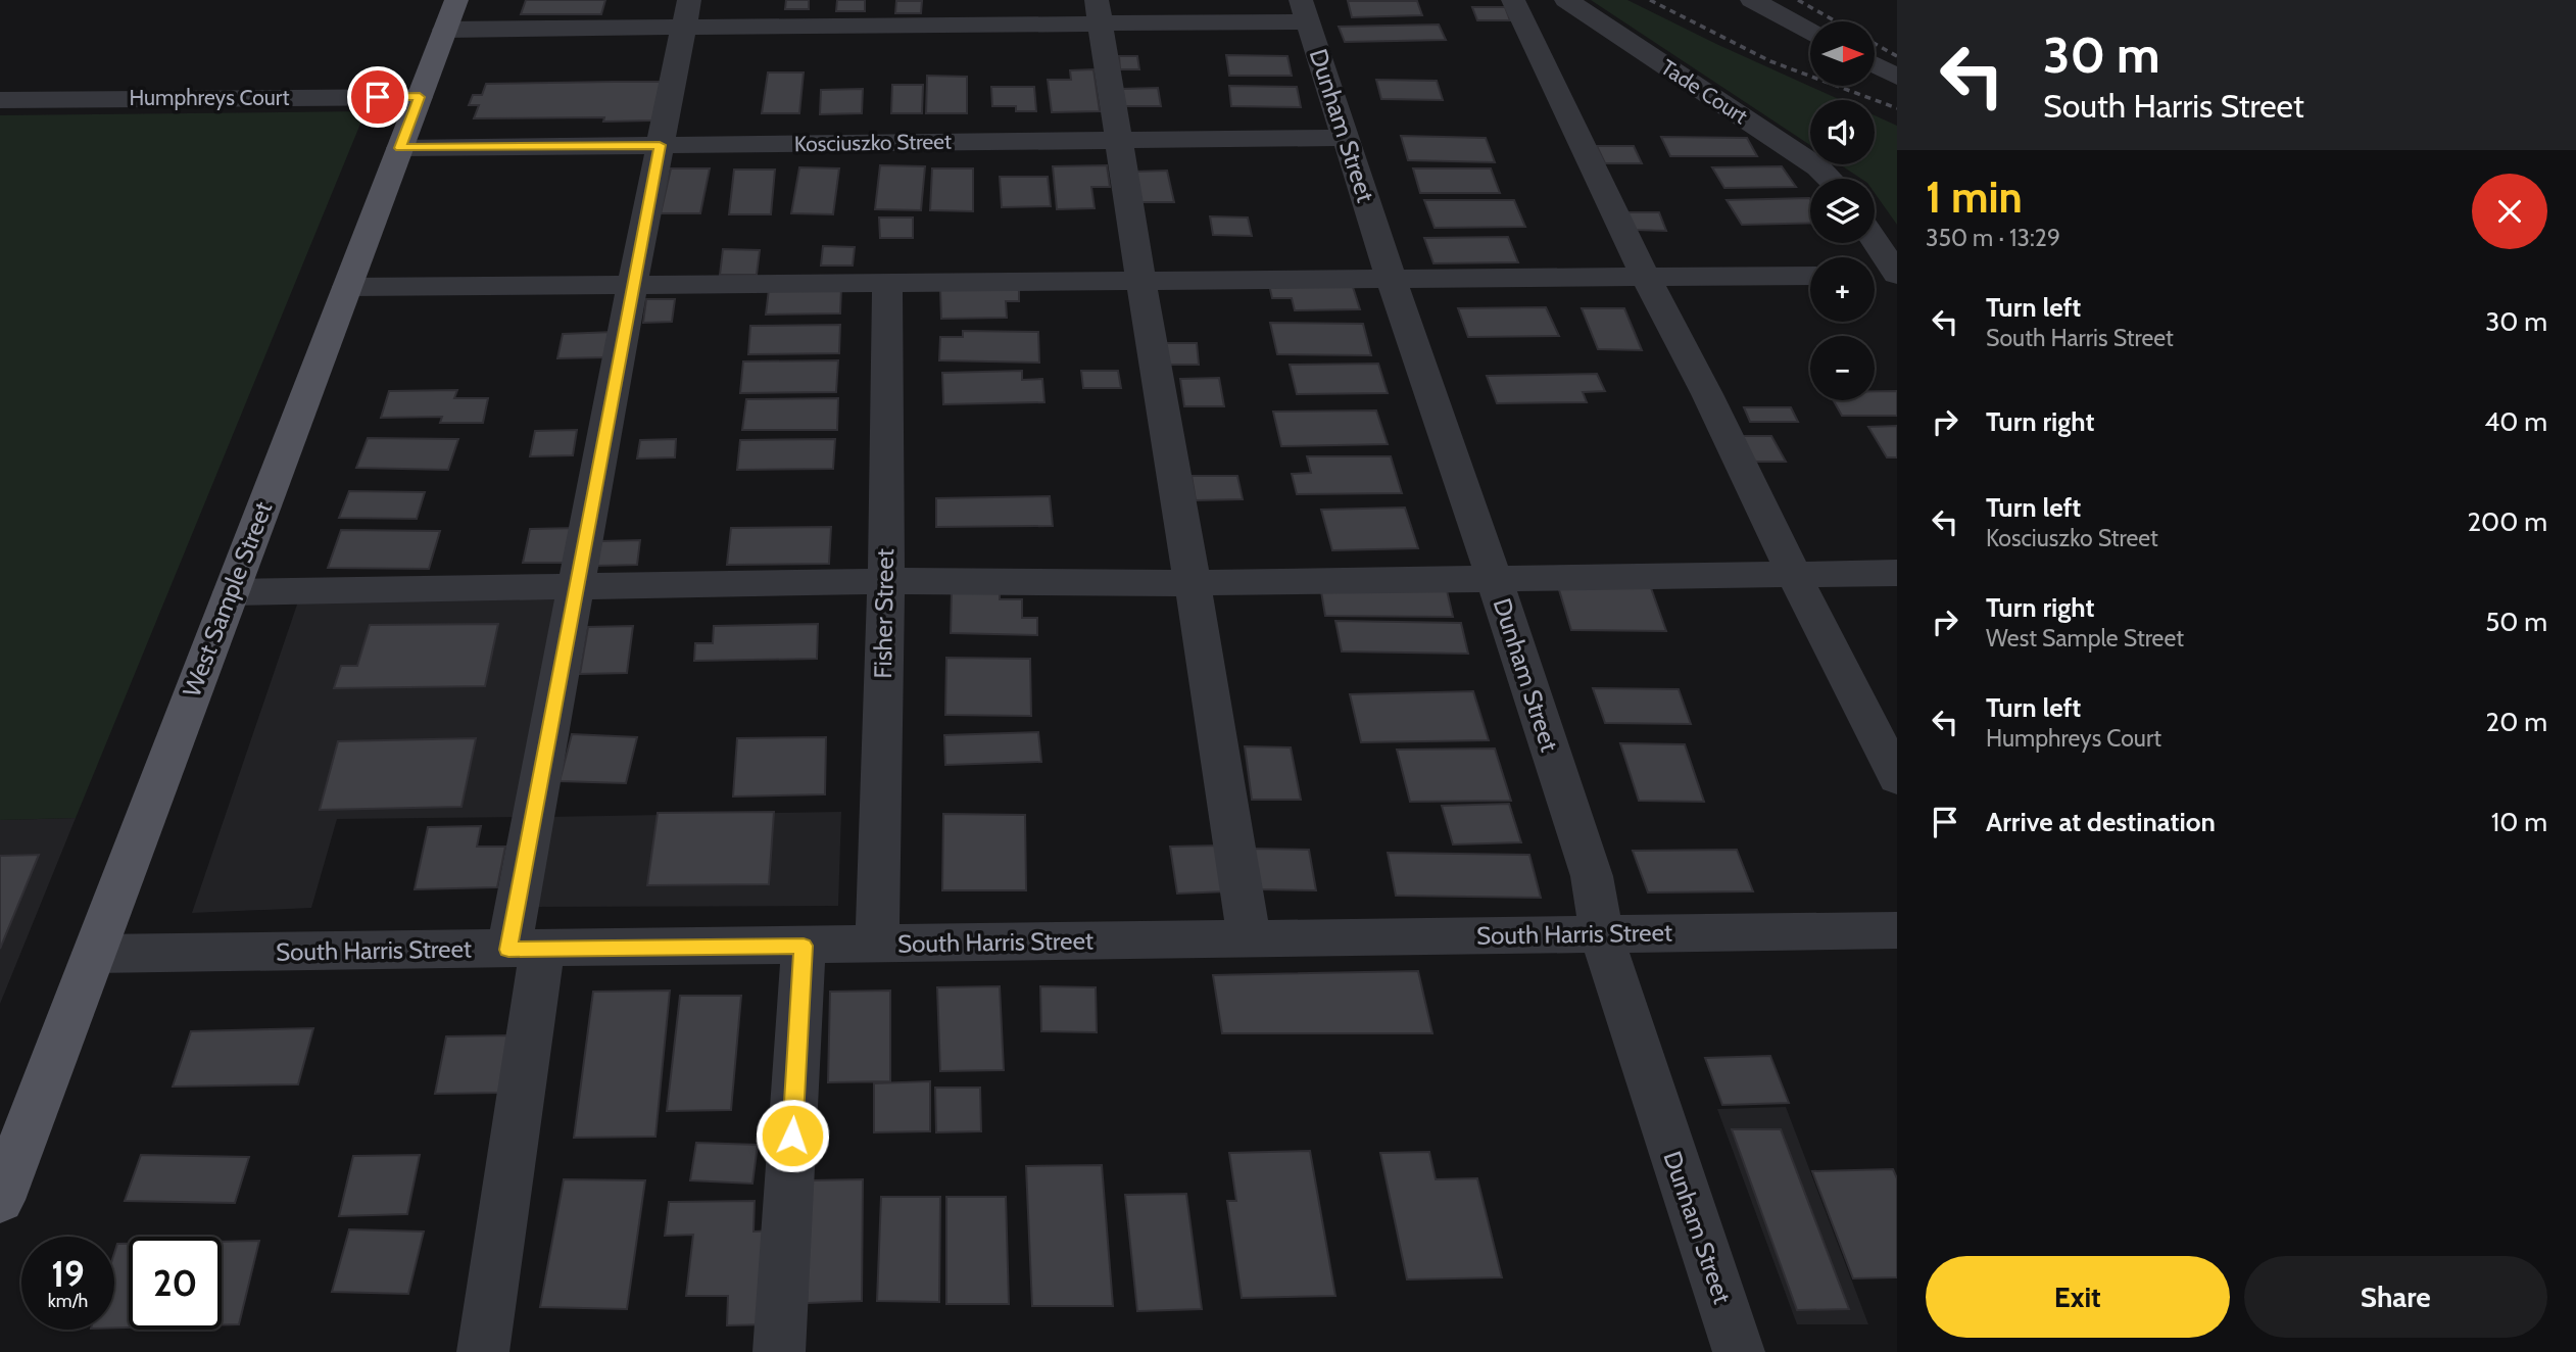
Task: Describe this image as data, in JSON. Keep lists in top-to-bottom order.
{
  "streets": {
    "main road": ["West Sample Street"],
    "street": [
      "Tade Court",
      "Humphreys Court",
      "Dunham Street",
      "Kosciuszko Street",
      "Fisher Street",
      "South Harris Street"
    ]
  },
  "crossings": [
    ["Humphreys Court", "West Sample Street"],
    ["Dunham Street", "Kosciuszko Street"],
    ["Dunham Street", "South Harris Street"],
    ["Kosciuszko Street", "West Sample Street"],
    ["West Sample Street", "South Harris Street"],
    ["Fisher Street", "South Harris Street"]
  ],
  "north": "right",
  "page": {
    "turn": ["30 m", "South Harris Street"],
    "map_buttons": ["+", "−"],
    "heading": ["1 min", "350 m · 13:29"],
    "list": [
      {
        "name": "Turn left",
        "note": "South Harris Street",
        "value": "30 m"
      },
      {
        "name": "Turn right",
        "value": "40 m"
      },
      {
        "name": "Turn left",
        "note": "Kosciuszko Street",
        "value": "200 m"
      },
      {
        "name": "Turn right",
        "note": "West Sample Street",
        "value": "50 m"
      },
      {
        "name": "Turn left",
        "note": "Humphreys Court",
        "value": "20 m"
      },
      {
        "name": "Arrive at destination",
        "value": "10 m"
      }
    ],
    "speed": "19 km/h",
    "limit": "20",
    "buttons": ["Exit", "Share"]
  }
}
